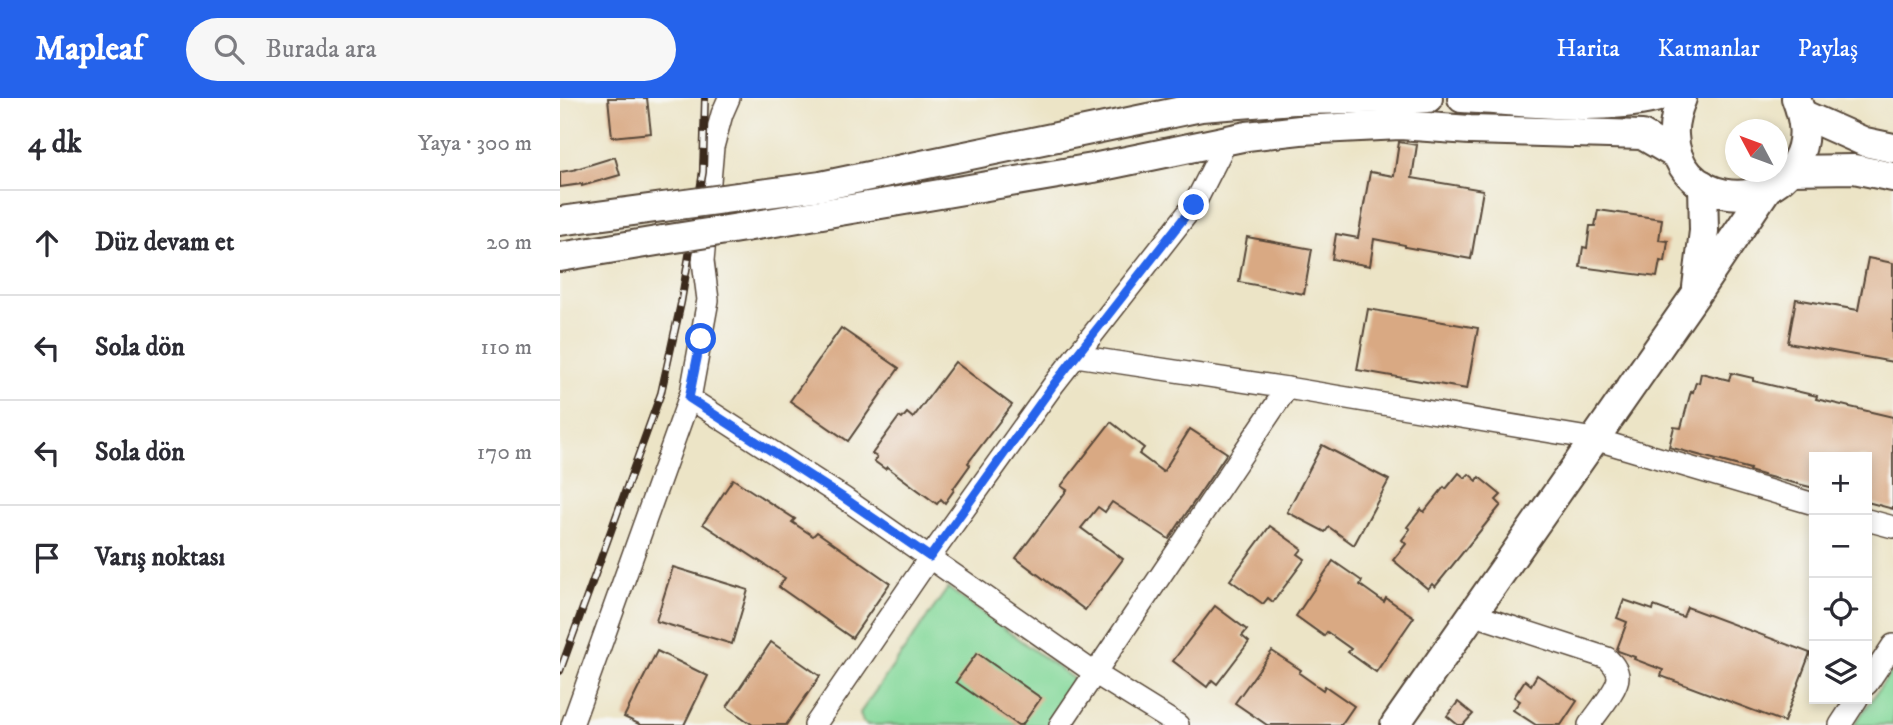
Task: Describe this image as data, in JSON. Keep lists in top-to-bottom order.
{
  "north": "top left",
  "page": {
    "header": "Mapleaf",
    "search": "Burada ara",
    "nav": ["Harita", "Katmanlar", "Paylaş"],
    "heading": ["4 dk", "Yaya · 300 m"],
    "list": [
      ["Düz devam et", "20 m"],
      ["Sola dön", "110 m"],
      ["Sola dön", "170 m"],
      "Varış noktası"
    ],
    "map_buttons": ["+", "−"]
  }
}
